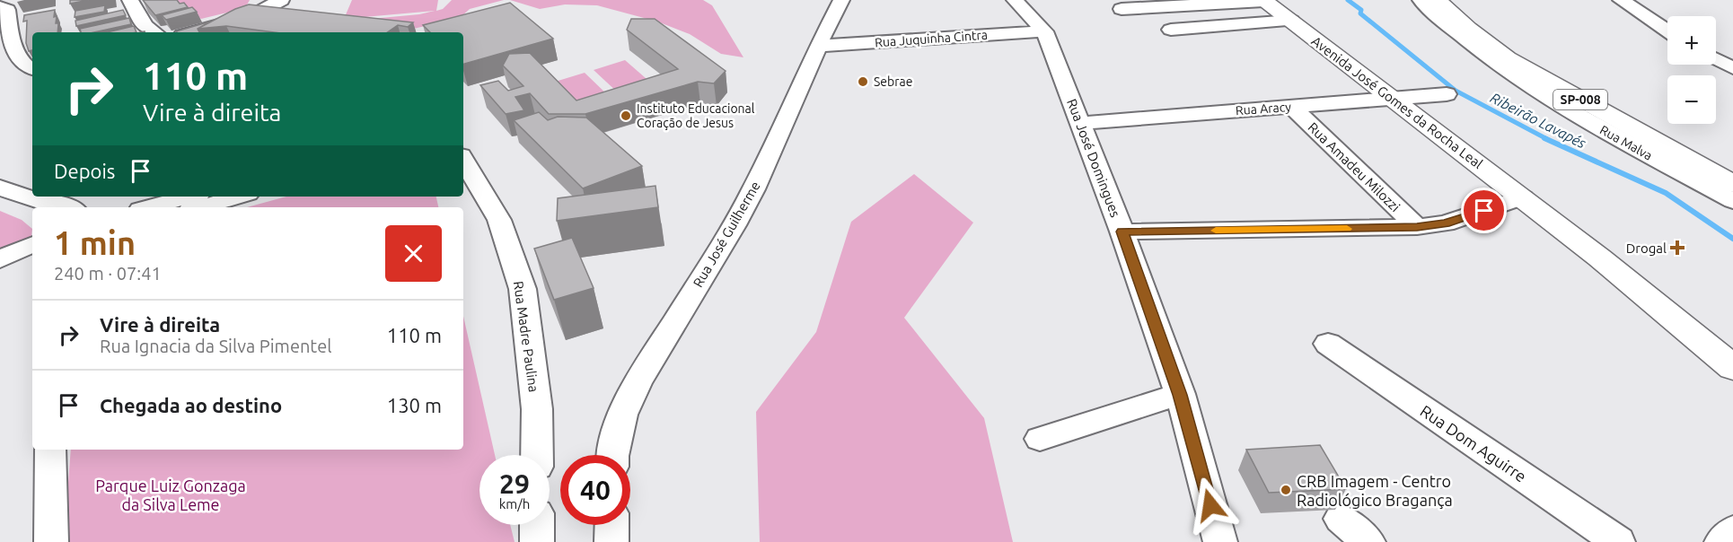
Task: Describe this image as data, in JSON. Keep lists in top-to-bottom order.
{
  "streets": {
    "main road": ["SP-008", "Avenida José Gomes da Rocha Leal"],
    "street": [
      "Rua Juquinha Cintra",
      "Rua Aracy",
      "Rua Malva",
      "Rua José Domingues",
      "Rua Amadeu Milozzi",
      "Rua José Guilherme",
      "Rua Madre Paulina",
      "Rua Dom Aguirre"
    ]
  },
  "crossings": [
    ["Rua Juquinha Cintra", "Rua José Domingues"],
    ["Rua Juquinha Cintra", "Rua José Guilherme"],
    ["Avenida José Gomes da Rocha Leal", "Rua Aracy"],
    ["Rua Aracy", "Rua José Domingues"],
    ["Rua Aracy", "Rua Amadeu Milozzi"]
  ],
  "water": ["Ribeirão Lavapés"],
  "parks": ["Parque Luiz Gonzaga da Silva Leme"],
  "places": {
    "other": ["Sebrae", "Instituto Educacional Coração de Jesus", "CRB Imagem - Centro Radiológico Bragança"],
    "health": ["Drogal"]
  },
  "page": {
    "map_buttons": ["+", "−"],
    "turn": ["110 m", "Vire à direita"],
    "then": "Depois",
    "heading": ["1 min", "240 m · 07:41"],
    "list": [
      {
        "name": "Vire à direita",
        "note": "Rua Ignacia da Silva Pimentel",
        "value": "110 m"
      },
      {
        "name": "Chegada ao destino",
        "value": "130 m"
      }
    ],
    "speed": "29 km/h",
    "limit": "40"
  }
}
